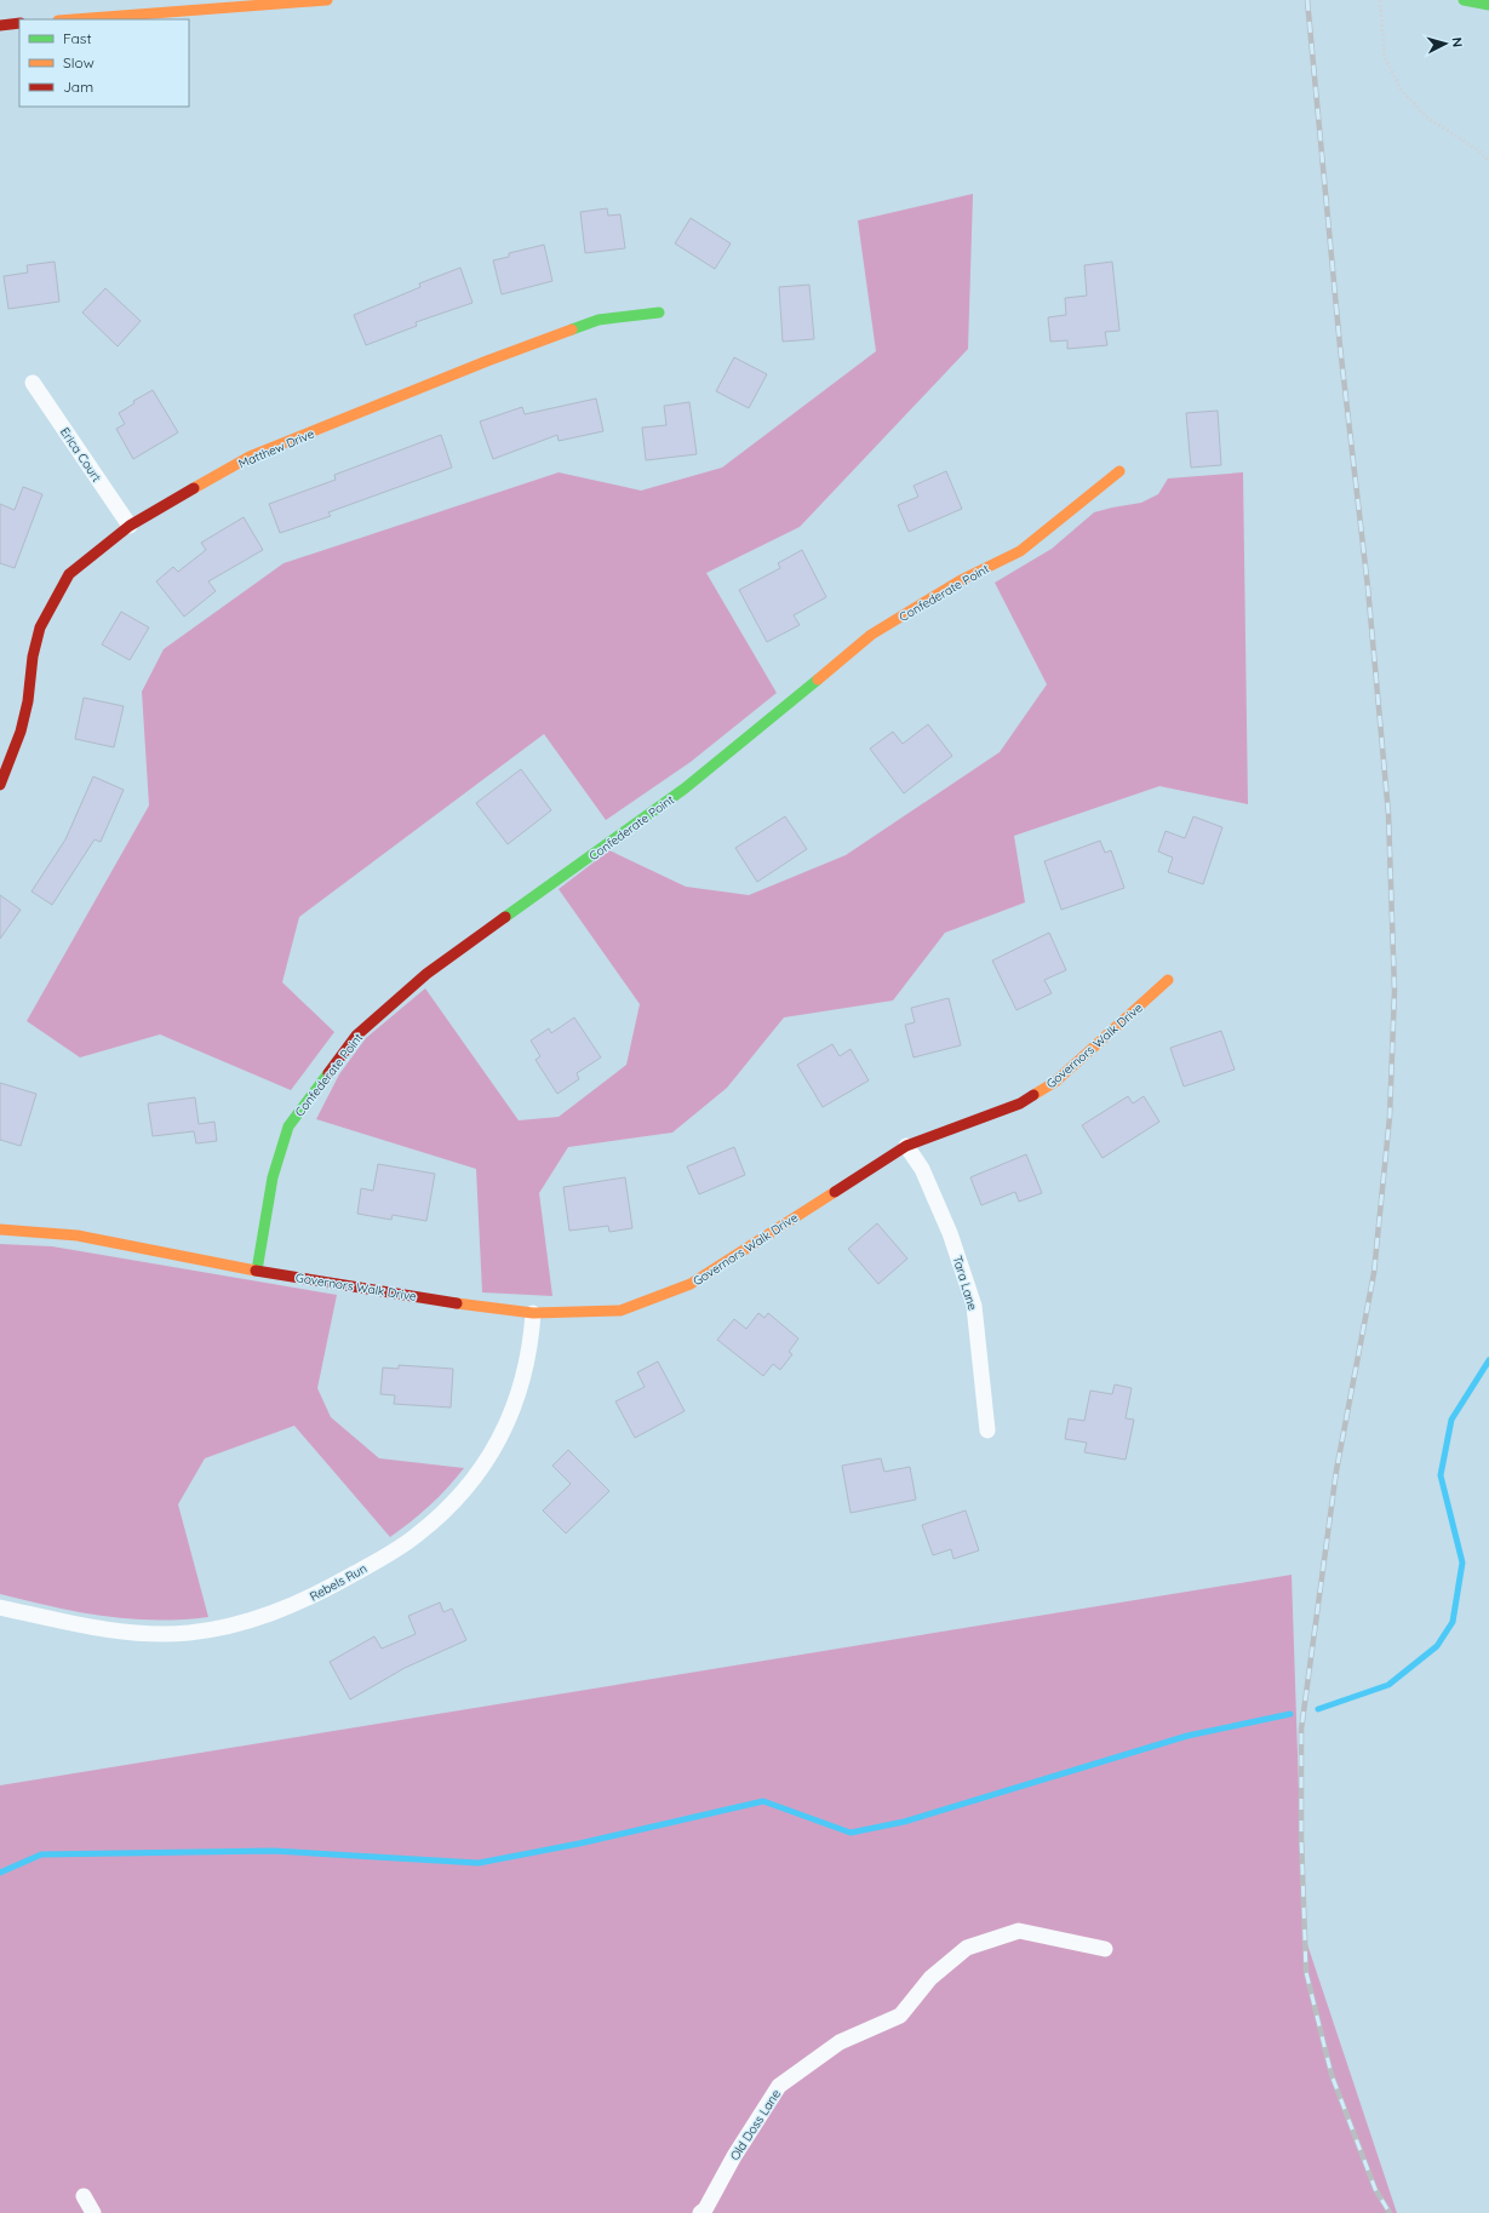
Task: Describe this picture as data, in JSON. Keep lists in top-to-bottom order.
{
  "streets": {
    "main road": ["Matthew Drive", "Confederate Point", "Governors Walk Drive"],
    "street": [
      "Erica Court",
      "Tara Lane",
      "Rebels Run",
      "Old Doss Lane"
    ]
  },
  "crossings": [
    ["Matthew Drive", "Erica Court"],
    ["Confederate Point", "Governors Walk Drive"],
    ["Governors Walk Drive", "Tara Lane"],
    ["Governors Walk Drive", "Rebels Run"]
  ],
  "legend": ["Fast", "Slow", "Jam"],
  "north": "right"
}
